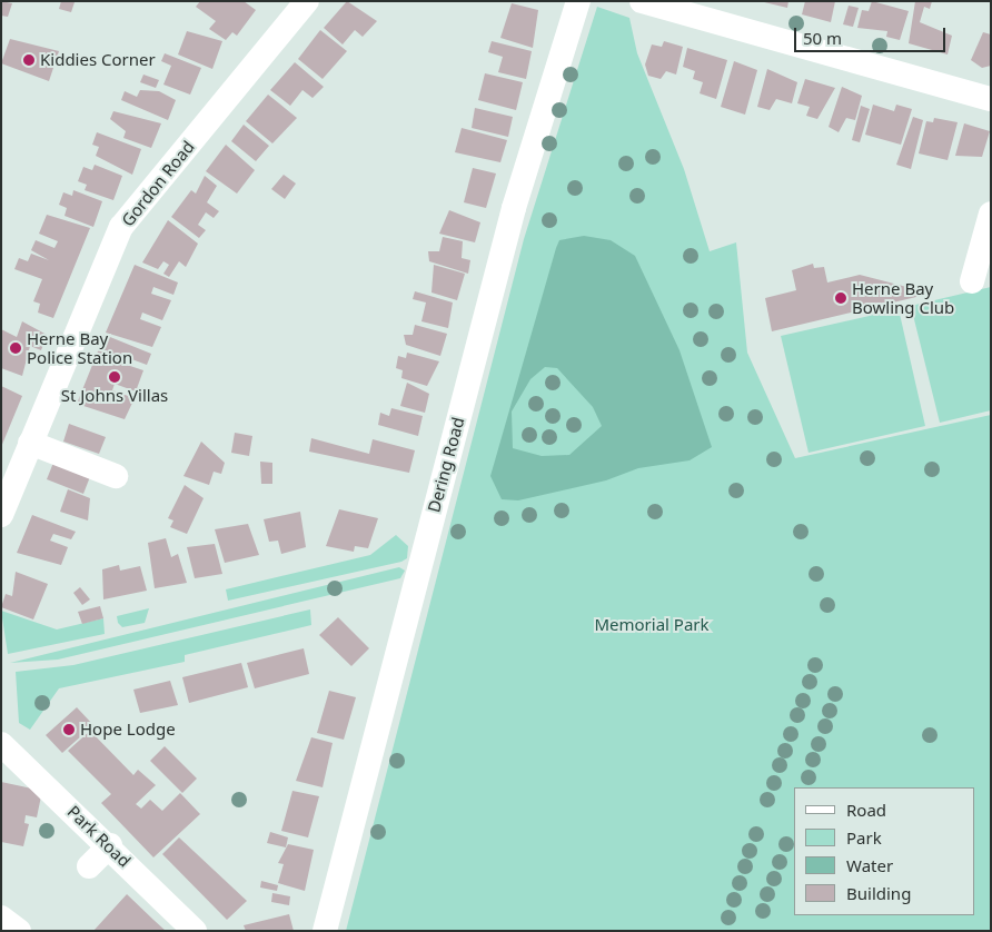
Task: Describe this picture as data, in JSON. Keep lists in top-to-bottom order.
{
  "streets": {
    "street": ["Gordon Road", "Dering Road", "Park Road"]
  },
  "parks": ["Memorial Park"],
  "places": [
    "Kiddies Corner",
    "Herne Bay Bowling Club",
    "Herne Bay Police Station",
    "St Johns Villas",
    "Hope Lodge"
  ],
  "legend": [
    "Road",
    "Park",
    "Water",
    "Building"
  ],
  "scale_bar": "50 m"
}
